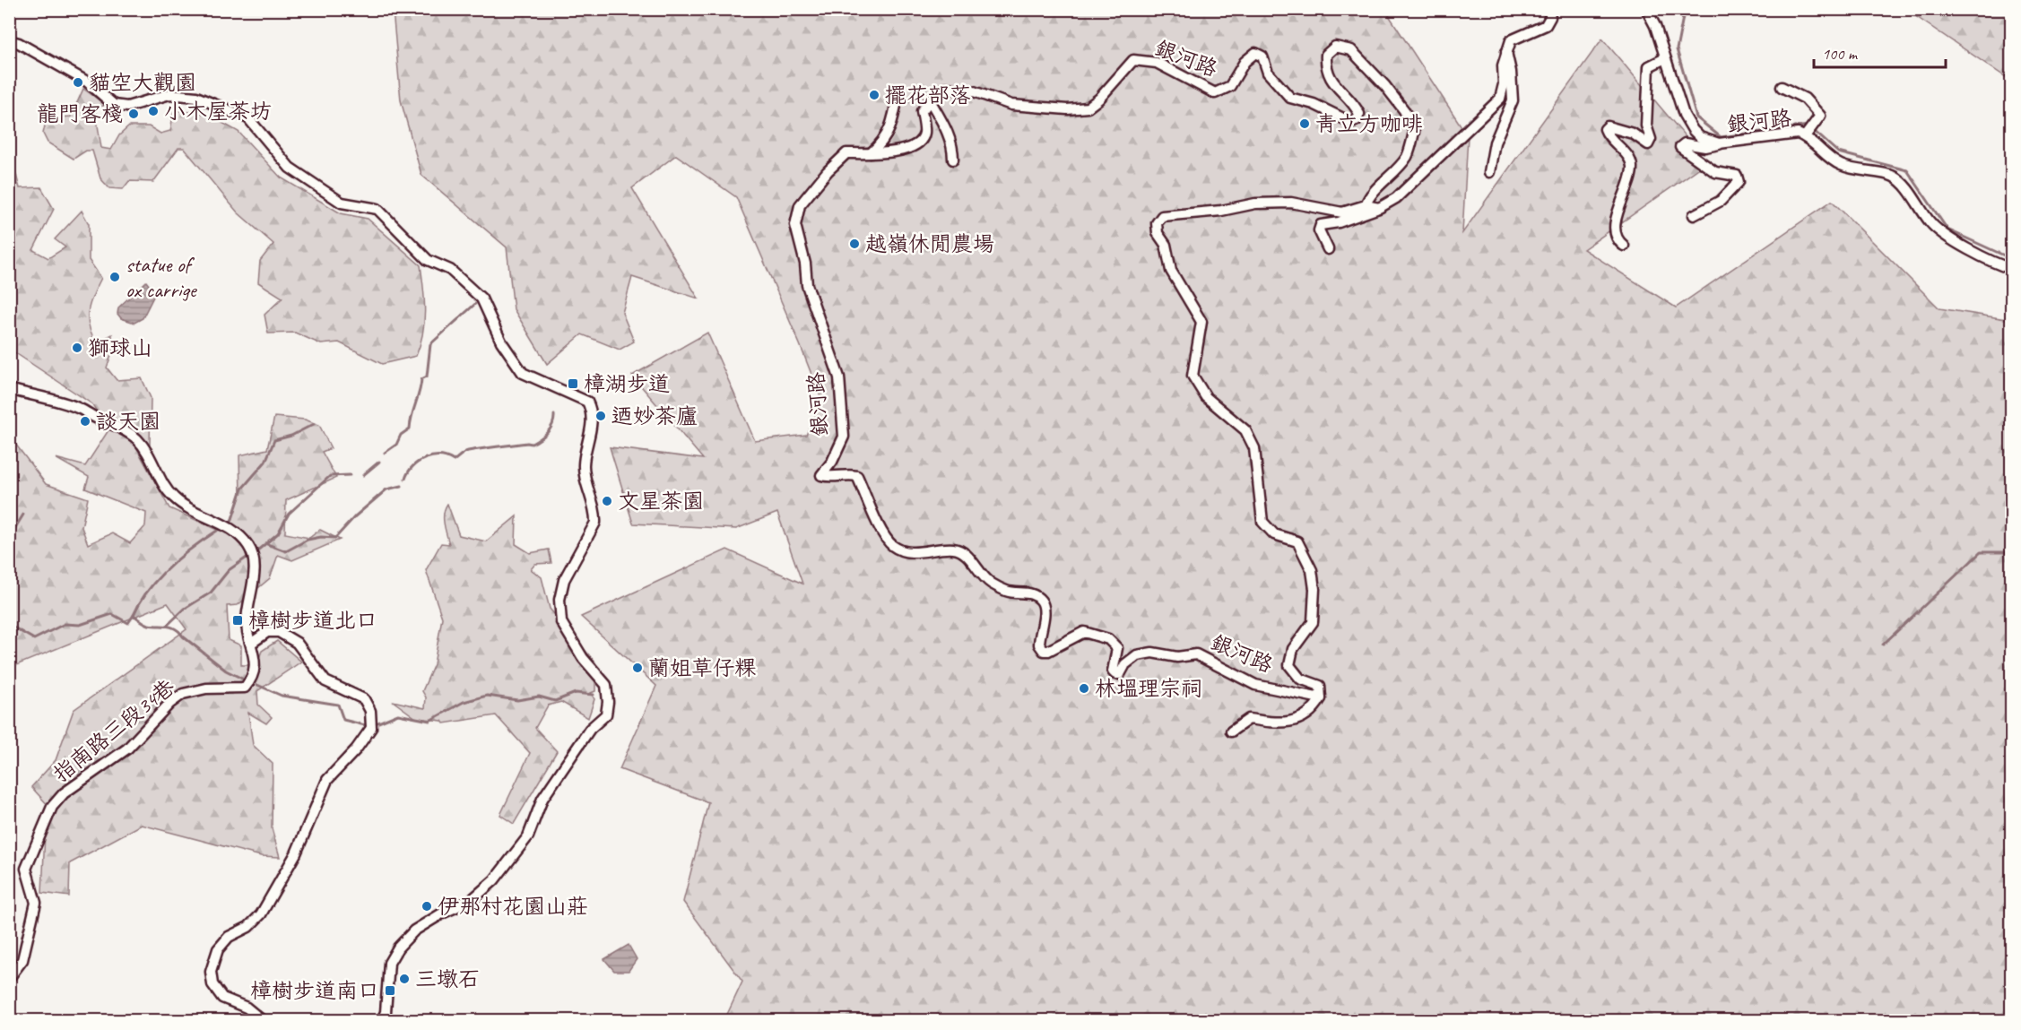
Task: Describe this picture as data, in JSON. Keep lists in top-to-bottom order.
{
  "streets": {
    "street": ["銀河路", "指南路三段34巷"]
  },
  "places": {
    "other": [
      "貓空大觀園",
      "擺花部落",
      "小木屋茶坊",
      "龍門客棧",
      "青立方咖啡",
      "越嶺休閒農場",
      "statue of ox carrige",
      "獅球山",
      "迺妙茶廬",
      "談天園",
      "文星茶園",
      "蘭姐草仔粿",
      "林塭理宗祠",
      "伊那村花園山莊",
      "三墩石"
    ],
    "transit": ["樟湖步道", "樟樹步道北口", "樟樹步道南口"]
  },
  "scale_bar": "100 m"
}
